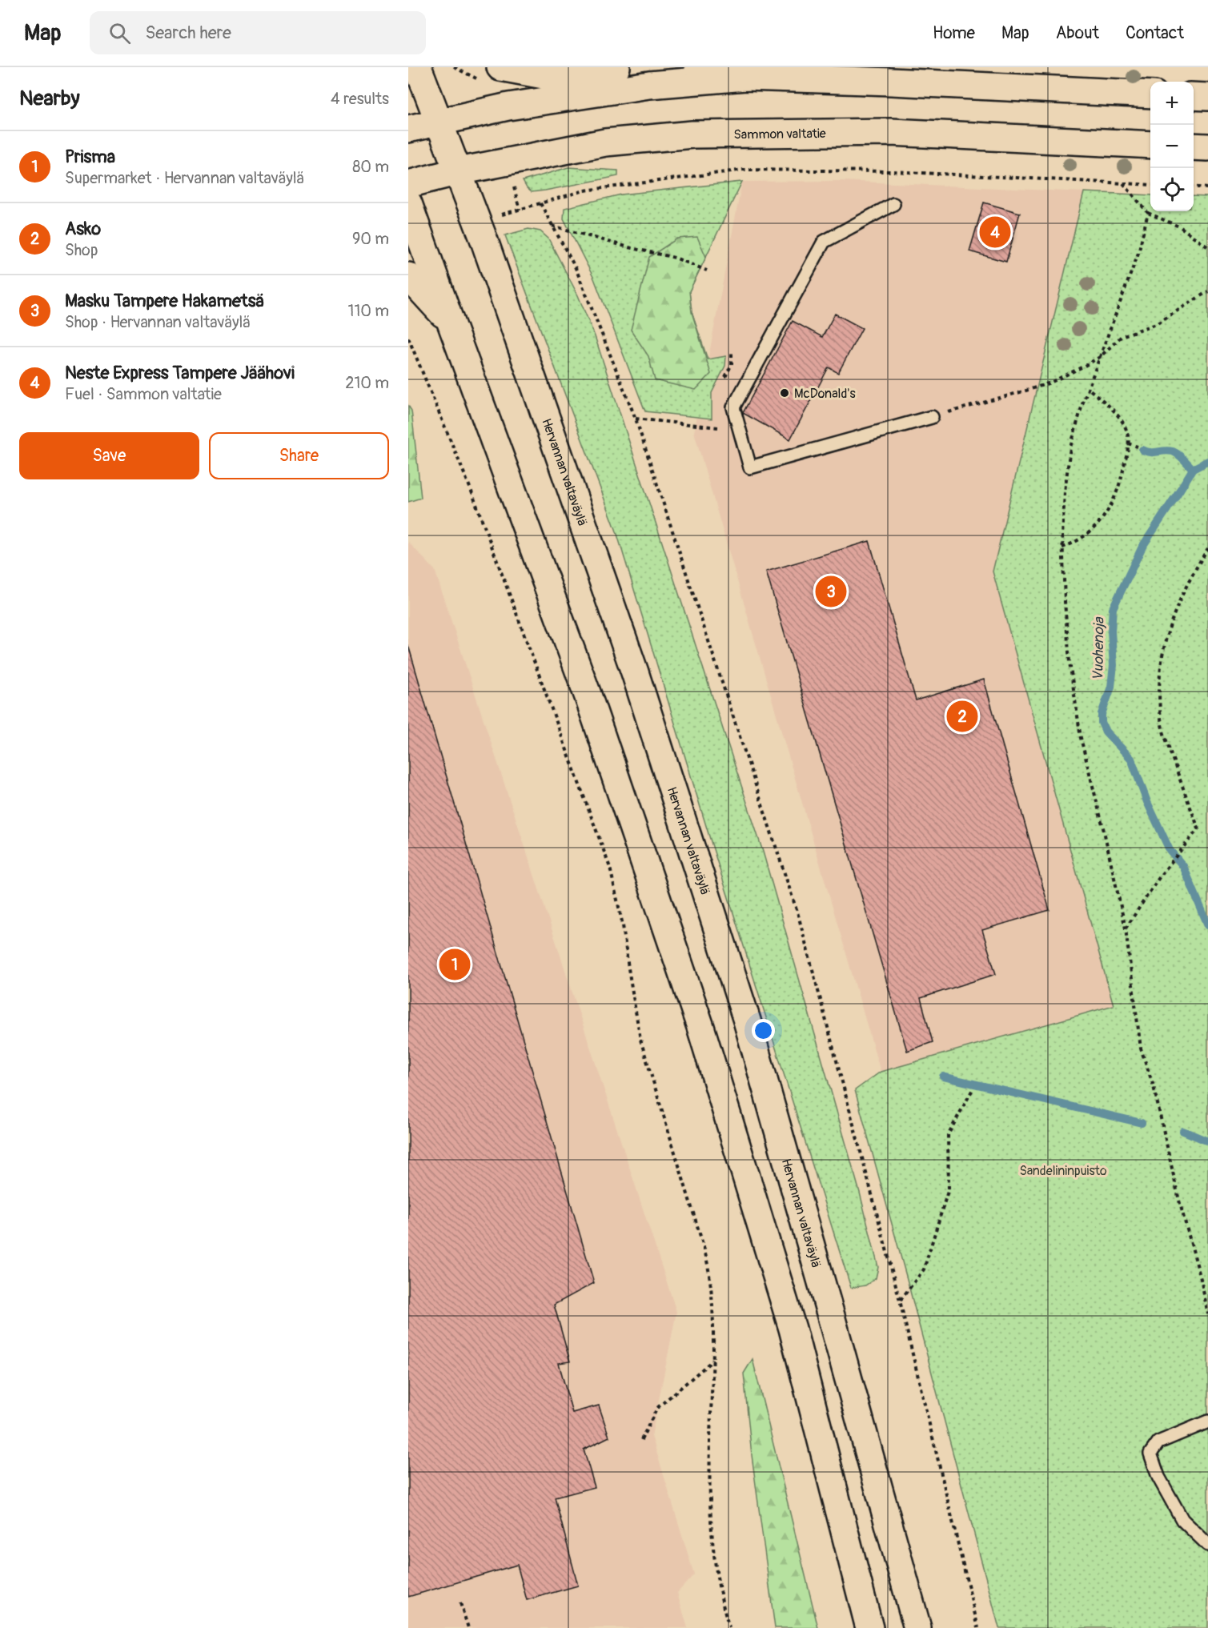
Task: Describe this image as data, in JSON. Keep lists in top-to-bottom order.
{
  "streets": {
    "main road": ["Sammon valtatie", "Hervannan valtaväylä"]
  },
  "crossings": [
    ["Sammon valtatie", "Hervannan valtaväylä"]
  ],
  "water": ["Vuohenoja"],
  "parks": ["Sandelininpuisto"],
  "places": ["McDonald's"],
  "page": {
    "header": "Map",
    "search": "Search here",
    "nav": [
      "Home",
      "Map",
      "About",
      "Contact"
    ],
    "heading": ["Nearby", "4 results"],
    "map_buttons": ["+", "−"],
    "list": [
      {
        "mark": "1",
        "name": "Prisma",
        "note": "Supermarket · Hervannan valtaväylä",
        "value": "80 m"
      },
      {
        "mark": "2",
        "name": "Asko",
        "note": "Shop",
        "value": "90 m"
      },
      {
        "mark": "3",
        "name": "Masku Tampere Hakametsä",
        "note": "Shop · Hervannan valtaväylä",
        "value": "110 m"
      },
      {
        "mark": "4",
        "name": "Neste Express Tampere Jäähovi",
        "note": "Fuel · Sammon valtatie",
        "value": "210 m"
      }
    ],
    "pins": [
      "4",
      "3",
      "2",
      "1"
    ],
    "buttons": ["Save", "Share"]
  }
}
